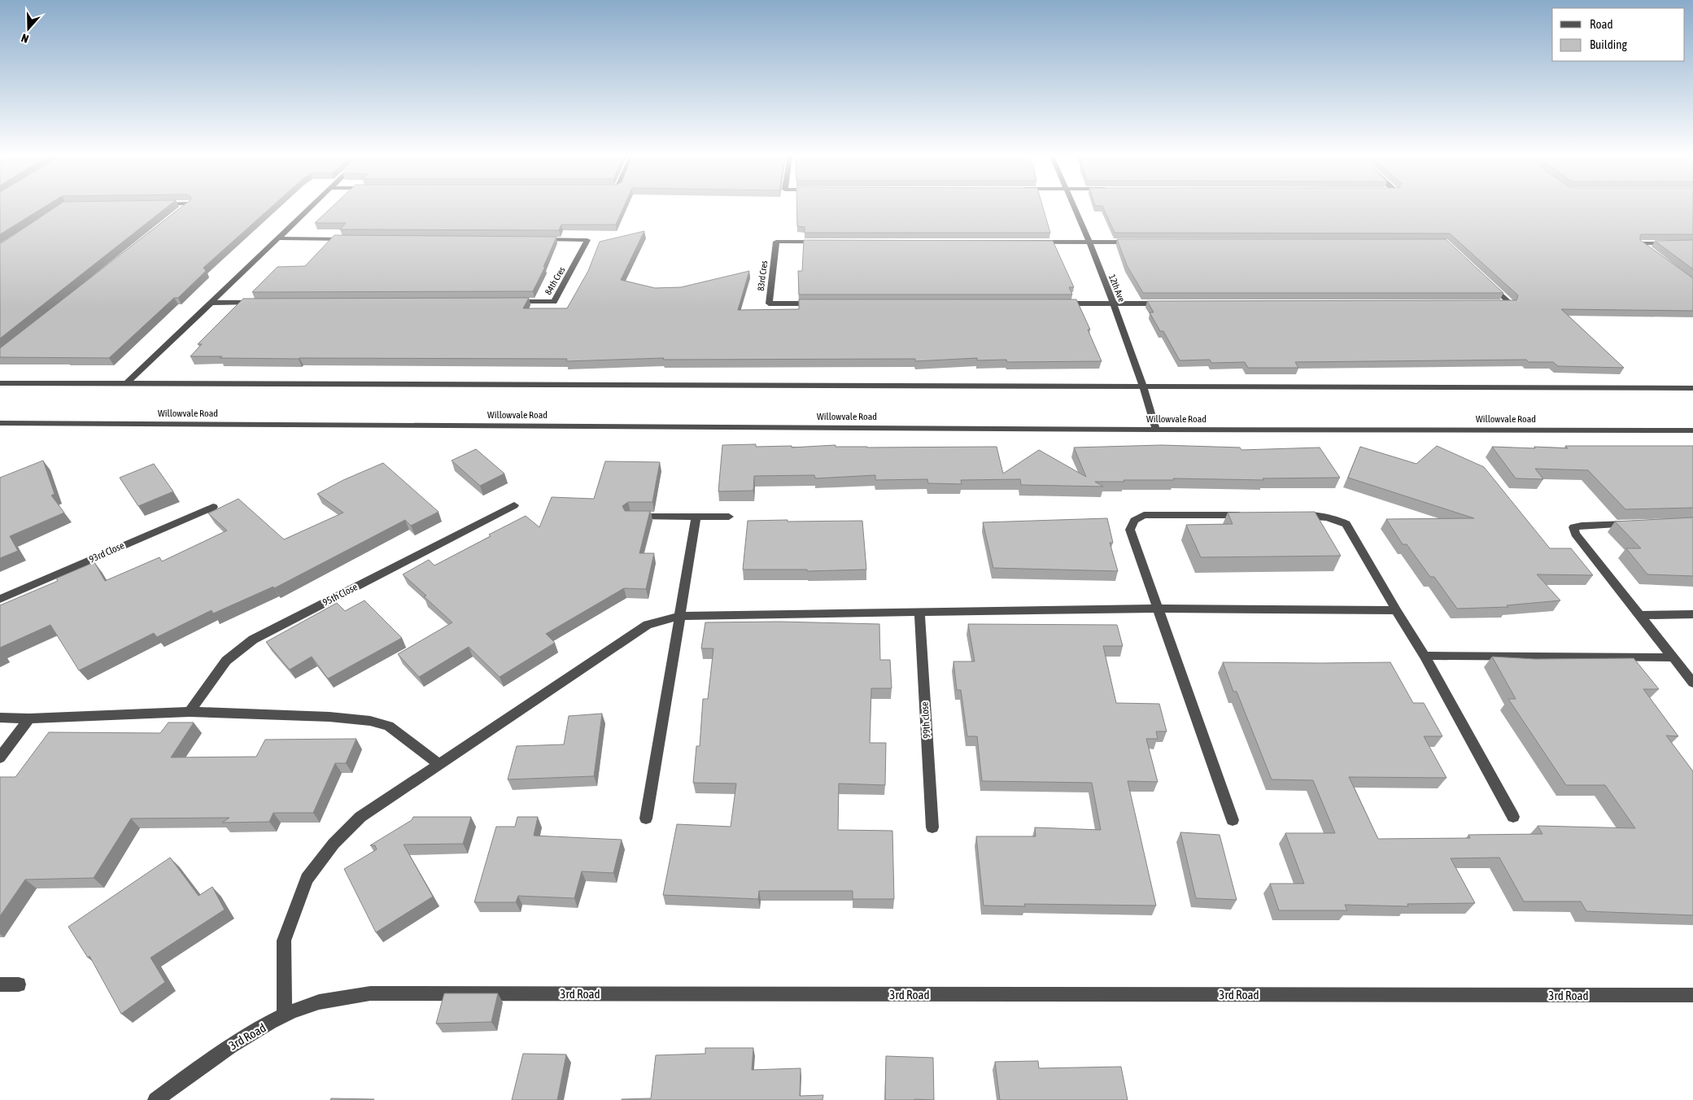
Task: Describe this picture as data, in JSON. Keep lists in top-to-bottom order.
{
  "streets": {
    "street": [
      "83rd Cres",
      "84th Cres",
      "12th Ave",
      "Willowvale Road",
      "93rd Close",
      "95th Close",
      "99th close",
      "3rd Road"
    ]
  },
  "crossings": [
    ["83rd Cres", "12th Ave"],
    ["12th Ave", "Willowvale Road"]
  ],
  "legend": ["Road", "Building"],
  "north": "bottom"
}
